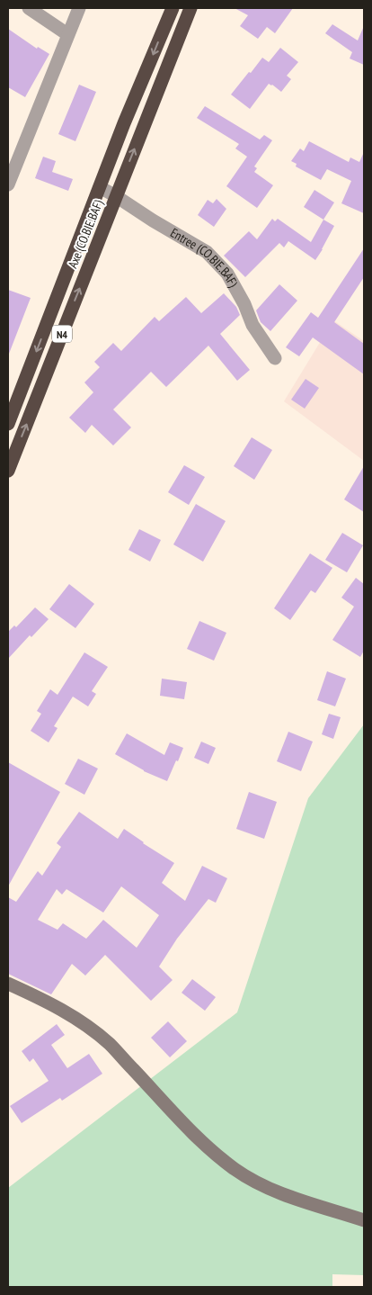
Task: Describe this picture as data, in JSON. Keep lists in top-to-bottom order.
{
  "streets": {
    "highway": ["Axe (CO.BIE.BAF)", "N4"],
    "street": ["Entree (CO.BIE.BAF)"]
  },
  "crossings": [
    ["Axe (CO.BIE.BAF)", "Entree (CO.BIE.BAF)"]
  ]
}
